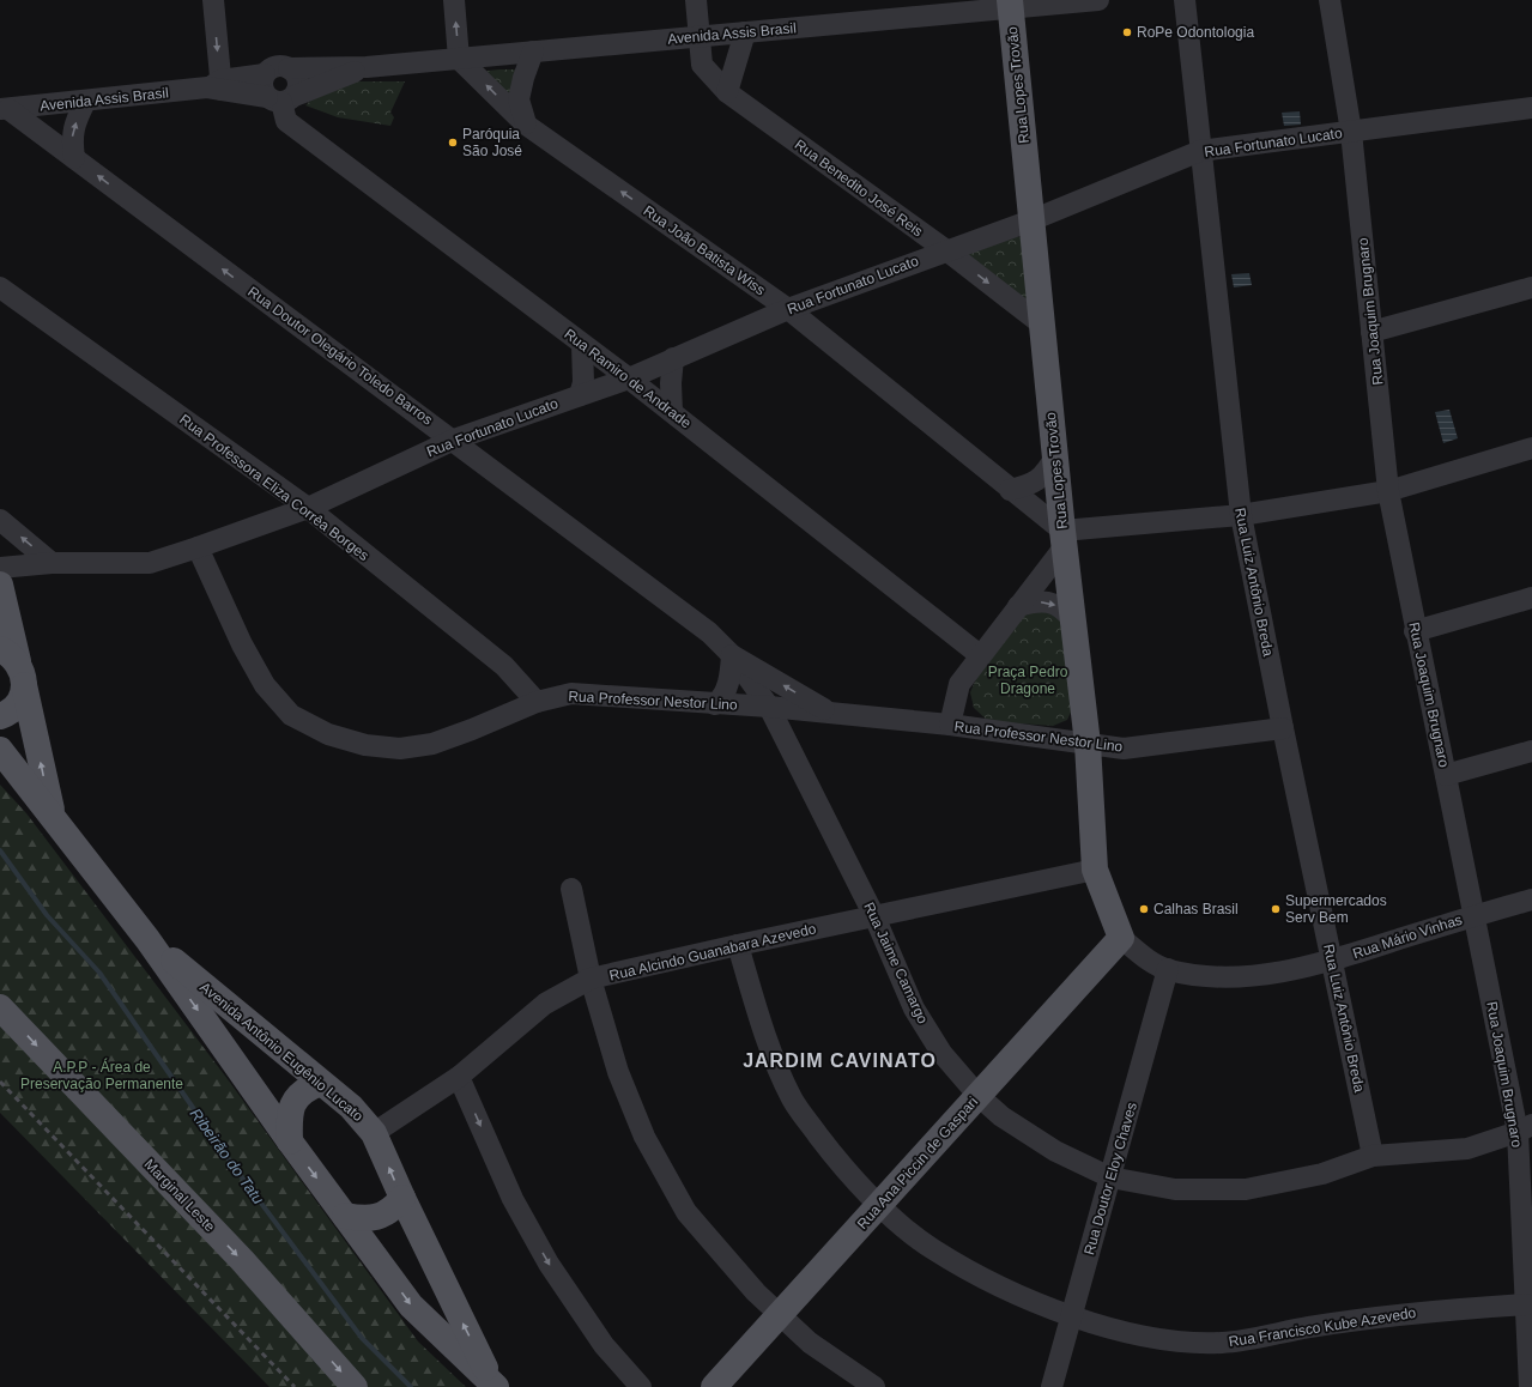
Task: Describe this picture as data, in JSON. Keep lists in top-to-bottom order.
{
  "streets": {
    "main road": [
      "Rua Lopes Trovão",
      "Avenida Antônio Eugênio Lucato",
      "Rua Ana Piccin de Gaspari",
      "Marginal Leste"
    ],
    "street": [
      "Avenida Assis Brasil",
      "Rua Fortunato Lucato",
      "Rua Benedito José Reis",
      "Rua João Batista Wiss",
      "Rua Joaquim Brugnaro",
      "Rua Doutor Olegário Toledo Barros",
      "Rua Ramiro de Andrade",
      "Rua Professora Eliza Corrêa Borges",
      "Rua Luiz Antônio Breda",
      "Rua Professor Nestor Lino",
      "Rua Mário Vinhas",
      "Rua Alcindo Guanabara Azevedo",
      "Rua Jaime Camargo",
      "Rua Doutor Eloy Chaves",
      "Rua Francisco Kube Azevedo"
    ]
  },
  "crossings": [
    ["Avenida Assis Brasil", "Rua Lopes Trovão"],
    ["Avenida Assis Brasil", "Rua Benedito José Reis"],
    ["Avenida Assis Brasil", "Rua João Batista Wiss"],
    ["Avenida Assis Brasil", "Rua Doutor Olegário Toledo Barros"],
    ["Avenida Assis Brasil", "Rua Ramiro de Andrade"],
    ["Rua Lopes Trovão", "Rua Fortunato Lucato"],
    ["Rua Lopes Trovão", "Rua Benedito José Reis"],
    ["Rua Lopes Trovão", "Rua João Batista Wiss"],
    ["Rua Lopes Trovão", "Rua Professor Nestor Lino"],
    ["Rua Lopes Trovão", "Rua Mário Vinhas"],
    ["Rua Lopes Trovão", "Rua Alcindo Guanabara Azevedo"],
    ["Rua Lopes Trovão", "Rua Ana Piccin de Gaspari"],
    ["Rua Fortunato Lucato", "Rua Benedito José Reis"],
    ["Rua Fortunato Lucato", "Rua João Batista Wiss"],
    ["Rua Fortunato Lucato", "Rua Joaquim Brugnaro"],
    ["Rua Fortunato Lucato", "Rua Doutor Olegário Toledo Barros"],
    ["Rua Fortunato Lucato", "Rua Ramiro de Andrade"],
    ["Rua Fortunato Lucato", "Rua Professora Eliza Corrêa Borges"],
    ["Rua Fortunato Lucato", "Rua Luiz Antônio Breda"],
    ["Rua Fortunato Lucato", "Rua Professor Nestor Lino"],
    ["Rua Joaquim Brugnaro", "Rua Mário Vinhas"],
    ["Rua Joaquim Brugnaro", "Rua Jaime Camargo"],
    ["Rua Joaquim Brugnaro", "Rua Francisco Kube Azevedo"],
    ["Rua Doutor Olegário Toledo Barros", "Rua Professor Nestor Lino"],
    ["Rua Doutor Olegário Toledo Barros", "Rua Jaime Camargo"],
    ["Rua Professora Eliza Corrêa Borges", "Rua Professor Nestor Lino"],
    ["Rua Luiz Antônio Breda", "Rua Professor Nestor Lino"],
    ["Rua Luiz Antônio Breda", "Rua Mário Vinhas"],
    ["Rua Luiz Antônio Breda", "Rua Jaime Camargo"],
    ["Rua Professor Nestor Lino", "Rua Jaime Camargo"],
    ["Rua Mário Vinhas", "Rua Ana Piccin de Gaspari"],
    ["Rua Mário Vinhas", "Rua Doutor Eloy Chaves"],
    ["Rua Alcindo Guanabara Azevedo", "Rua Jaime Camargo"],
    ["Rua Alcindo Guanabara Azevedo", "Avenida Antônio Eugênio Lucato"],
    ["Rua Alcindo Guanabara Azevedo", "Rua Francisco Kube Azevedo"],
    ["Rua Jaime Camargo", "Rua Ana Piccin de Gaspari"],
    ["Rua Jaime Camargo", "Rua Doutor Eloy Chaves"],
    ["Rua Ana Piccin de Gaspari", "Rua Francisco Kube Azevedo"],
    ["Rua Doutor Eloy Chaves", "Rua Francisco Kube Azevedo"]
  ],
  "one_way": ["Rua João Batista Wiss", "Rua Doutor Olegário Toledo Barros", "Marginal Leste"],
  "districts": ["JARDIM CAVINATO"],
  "water": ["Ribeirão do Tatu"],
  "parks": ["Praça Pedro Dragone", "A.P.P - Área de Preservação Permanente"],
  "places": [
    "RoPe Odontologia",
    "Paróquia São José",
    "Calhas Brasil",
    "Supermercados Serv Bem"
  ]
}
